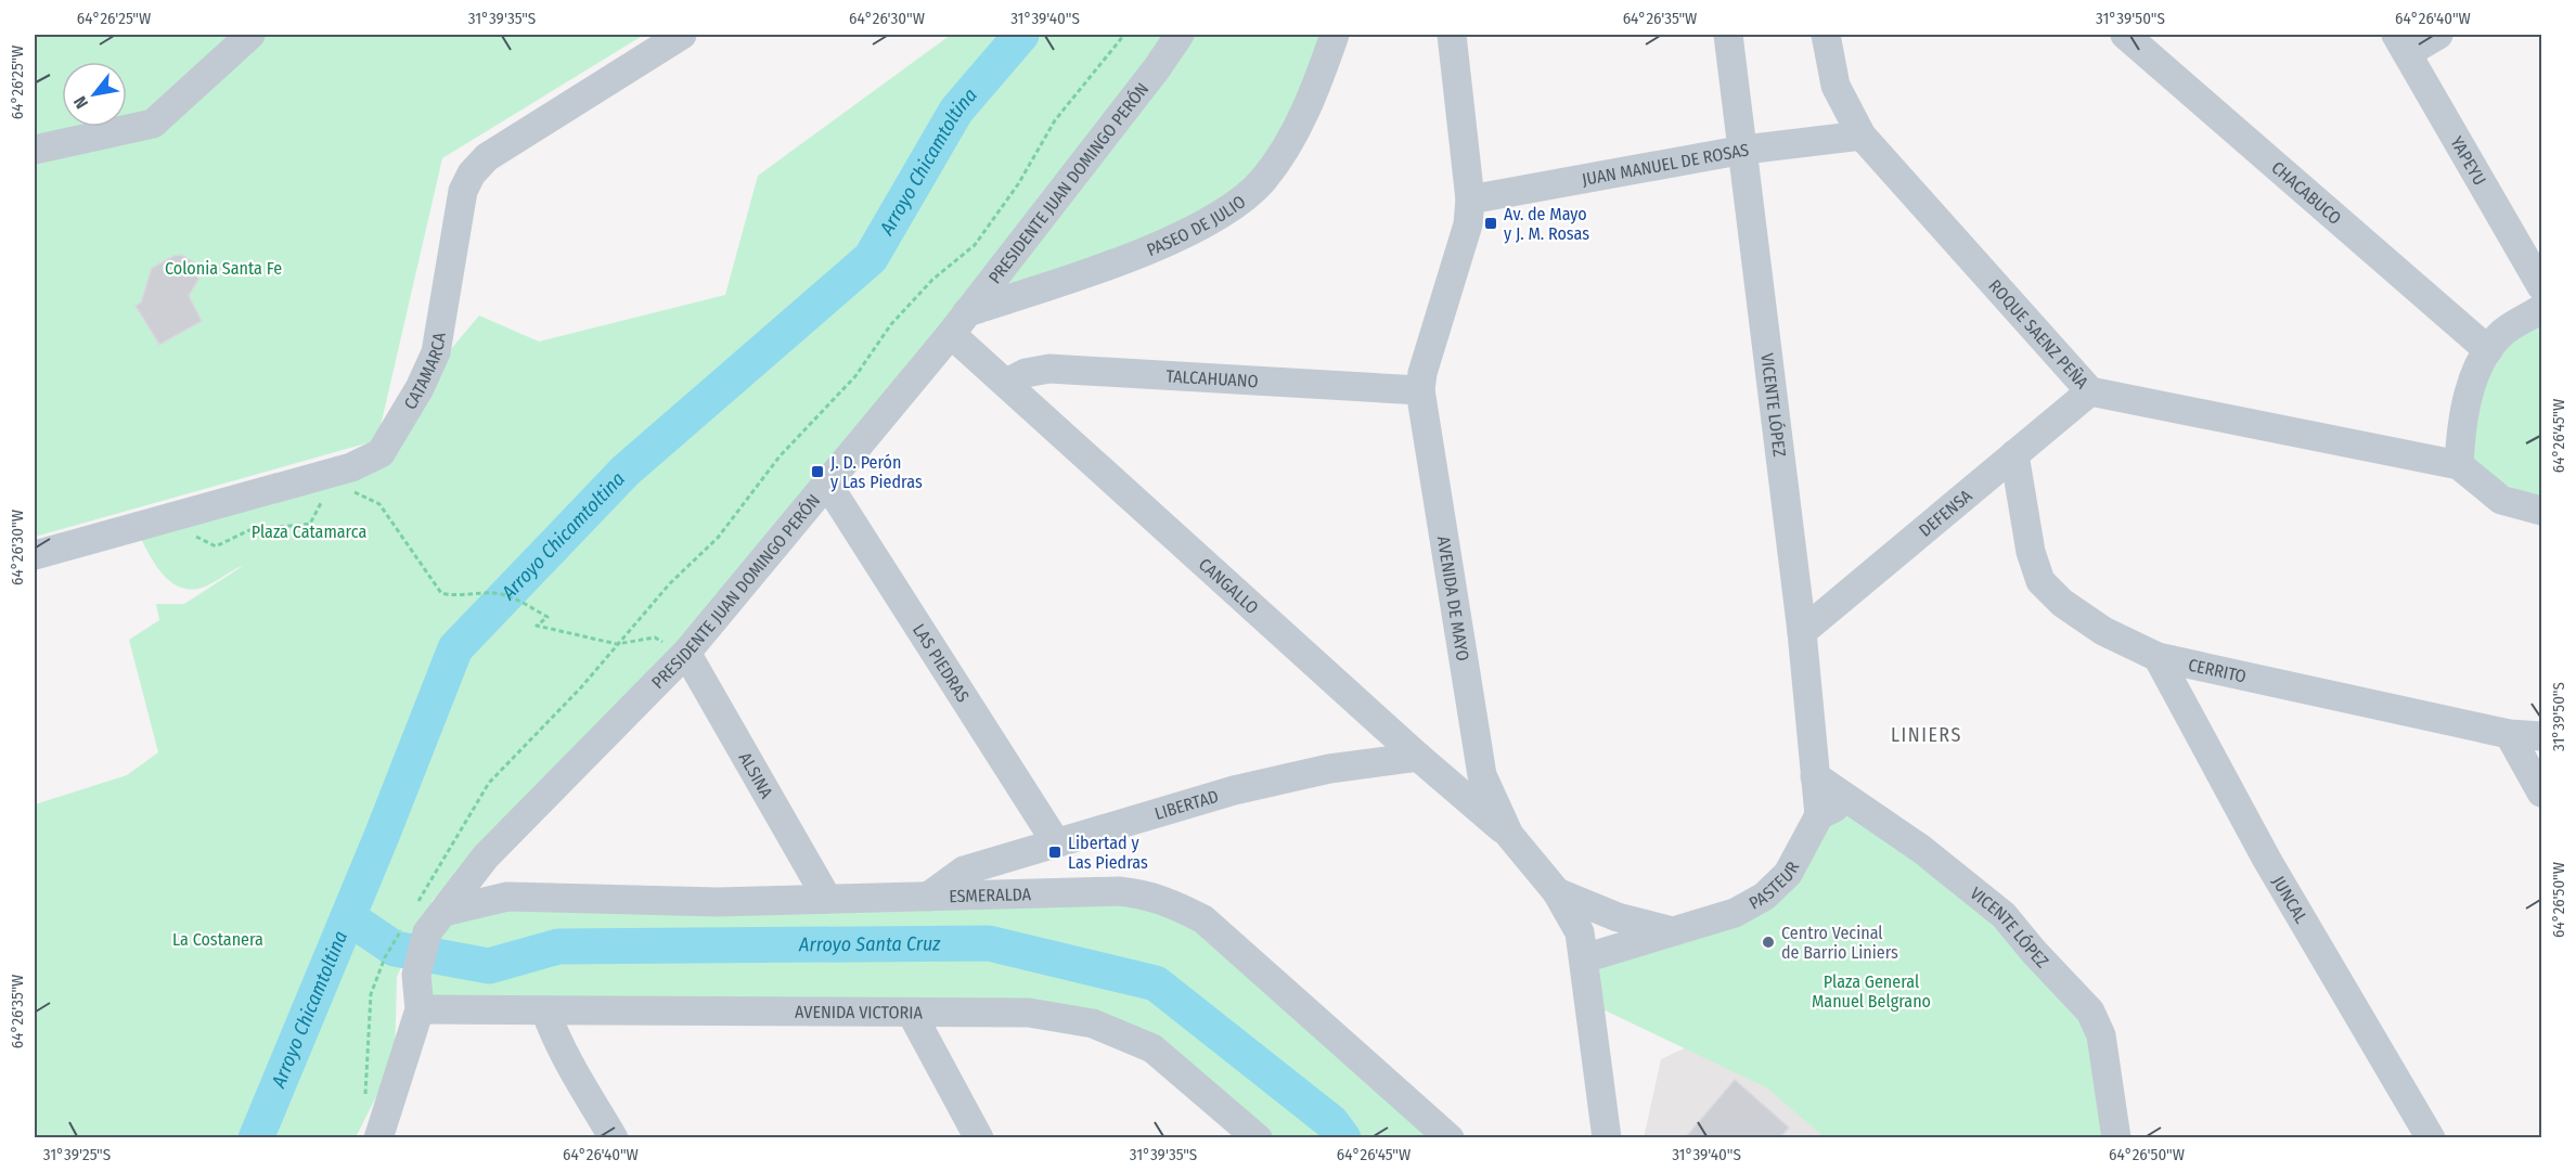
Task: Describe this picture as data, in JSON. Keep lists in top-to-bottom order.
{
  "streets": {
    "street": [
      "YAPEYU",
      "JUAN MANUEL DE ROSAS",
      "PRESIDENTE JUAN DOMINGO PERÓN",
      "CHACABUCO",
      "PASEO DE JULIO",
      "ROQUE SAENZ PEÑA",
      "CATAMARCA",
      "TALCAHUANO",
      "VICENTE LÓPEZ",
      "DEFENSA",
      "CANGALLO",
      "AVENIDA DE MAYO",
      "LAS PIEDRAS",
      "CERRITO",
      "ALSINA",
      "LIBERTAD",
      "PASTEUR",
      "ESMERALDA",
      "JUNCAL",
      "AVENIDA VICTORIA"
    ]
  },
  "crossings": [
    ["JUAN MANUEL DE ROSAS", "ROQUE SAENZ PEÑA"],
    ["JUAN MANUEL DE ROSAS", "VICENTE LÓPEZ"],
    ["JUAN MANUEL DE ROSAS", "AVENIDA DE MAYO"],
    ["PRESIDENTE JUAN DOMINGO PERÓN", "PASEO DE JULIO"],
    ["PRESIDENTE JUAN DOMINGO PERÓN", "CANGALLO"],
    ["PRESIDENTE JUAN DOMINGO PERÓN", "LAS PIEDRAS"],
    ["PRESIDENTE JUAN DOMINGO PERÓN", "ALSINA"],
    ["PRESIDENTE JUAN DOMINGO PERÓN", "ESMERALDA"],
    ["PRESIDENTE JUAN DOMINGO PERÓN", "AVENIDA VICTORIA"],
    ["PASEO DE JULIO", "CANGALLO"],
    ["ROQUE SAENZ PEÑA", "DEFENSA"],
    ["TALCAHUANO", "CANGALLO"],
    ["TALCAHUANO", "AVENIDA DE MAYO"],
    ["VICENTE LÓPEZ", "DEFENSA"],
    ["VICENTE LÓPEZ", "PASTEUR"],
    ["DEFENSA", "CERRITO"],
    ["CANGALLO", "AVENIDA DE MAYO"],
    ["CANGALLO", "LIBERTAD"],
    ["AVENIDA DE MAYO", "PASTEUR"],
    ["LAS PIEDRAS", "LIBERTAD"],
    ["CERRITO", "JUNCAL"],
    ["ALSINA", "ESMERALDA"],
    ["LIBERTAD", "ESMERALDA"]
  ],
  "districts": ["LINIERS"],
  "water": ["Arroyo Chicamtoltina", "Arroyo Santa Cruz"],
  "parks": [
    "Colonia Santa Fe",
    "Plaza Catamarca",
    "La Costanera",
    "Plaza General Manuel Belgrano"
  ],
  "places": {
    "transit": ["Av. de Mayo y J. M. Rosas", "J. D. Perón y Las Piedras", "Libertad y Las Piedras"],
    "other": ["Centro Vecinal de Barrio Liniers"]
  },
  "north": "bottom left",
  "coordinates": [
    "64°26'25\"W",
    "31°39'35\"S",
    "64°26'30\"W",
    "31°39'40\"S",
    "64°26'35\"W",
    "31°39'50\"S",
    "64°26'40\"W",
    "64°26'45\"W",
    "64°26'50\"W",
    "31°39'25\"S"
  ]
}
